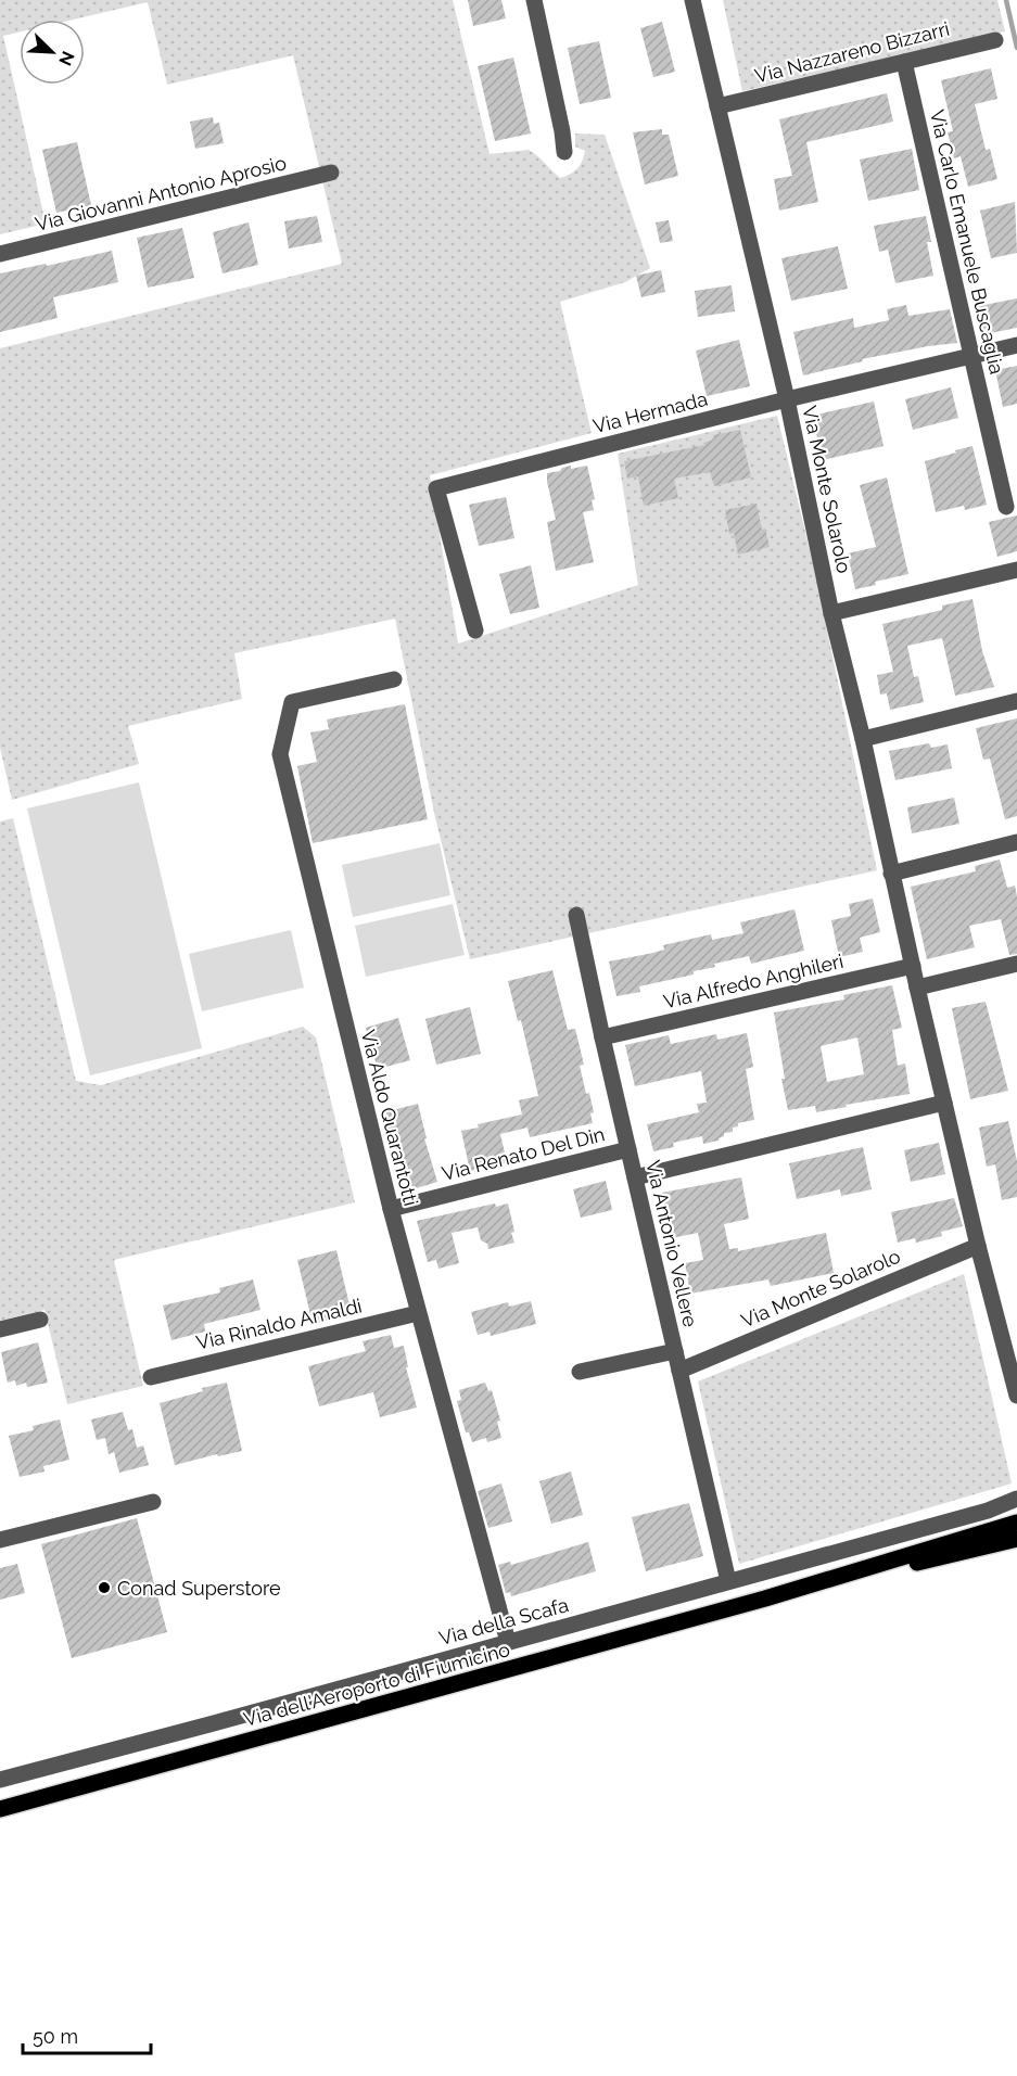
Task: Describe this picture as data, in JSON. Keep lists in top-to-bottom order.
{
  "streets": {
    "main road": ["Via dell'Aeroporto di Fiumicino"],
    "street": [
      "Via Nazzareno Bizzarri",
      "Via Giovanni Antonio Aprosio",
      "Via Carlo Emanuele Buscaglia",
      "Via Hermada",
      "Via Monte Solarolo",
      "Via Alfredo Anghileri",
      "Via Aldo Quarantotti",
      "Via Renato Del Din",
      "Via Antonio Vellere",
      "Via Rinaldo Amaldi",
      "Via della Scafa"
    ]
  },
  "crossings": [
    ["Via Nazzareno Bizzarri", "Via Carlo Emanuele Buscaglia"],
    ["Via Nazzareno Bizzarri", "Via Monte Solarolo"],
    ["Via Carlo Emanuele Buscaglia", "Via Hermada"],
    ["Via Hermada", "Via Monte Solarolo"],
    ["Via Monte Solarolo", "Via Alfredo Anghileri"],
    ["Via Monte Solarolo", "Via Antonio Vellere"],
    ["Via Alfredo Anghileri", "Via Antonio Vellere"],
    ["Via Aldo Quarantotti", "Via Renato Del Din"],
    ["Via Aldo Quarantotti", "Via Rinaldo Amaldi"],
    ["Via Aldo Quarantotti", "Via della Scafa"],
    ["Via Renato Del Din", "Via Antonio Vellere"],
    ["Via Antonio Vellere", "Via della Scafa"]
  ],
  "places": ["Conad Superstore"],
  "scale_bar": "50 m",
  "north": "bottom right"
}
